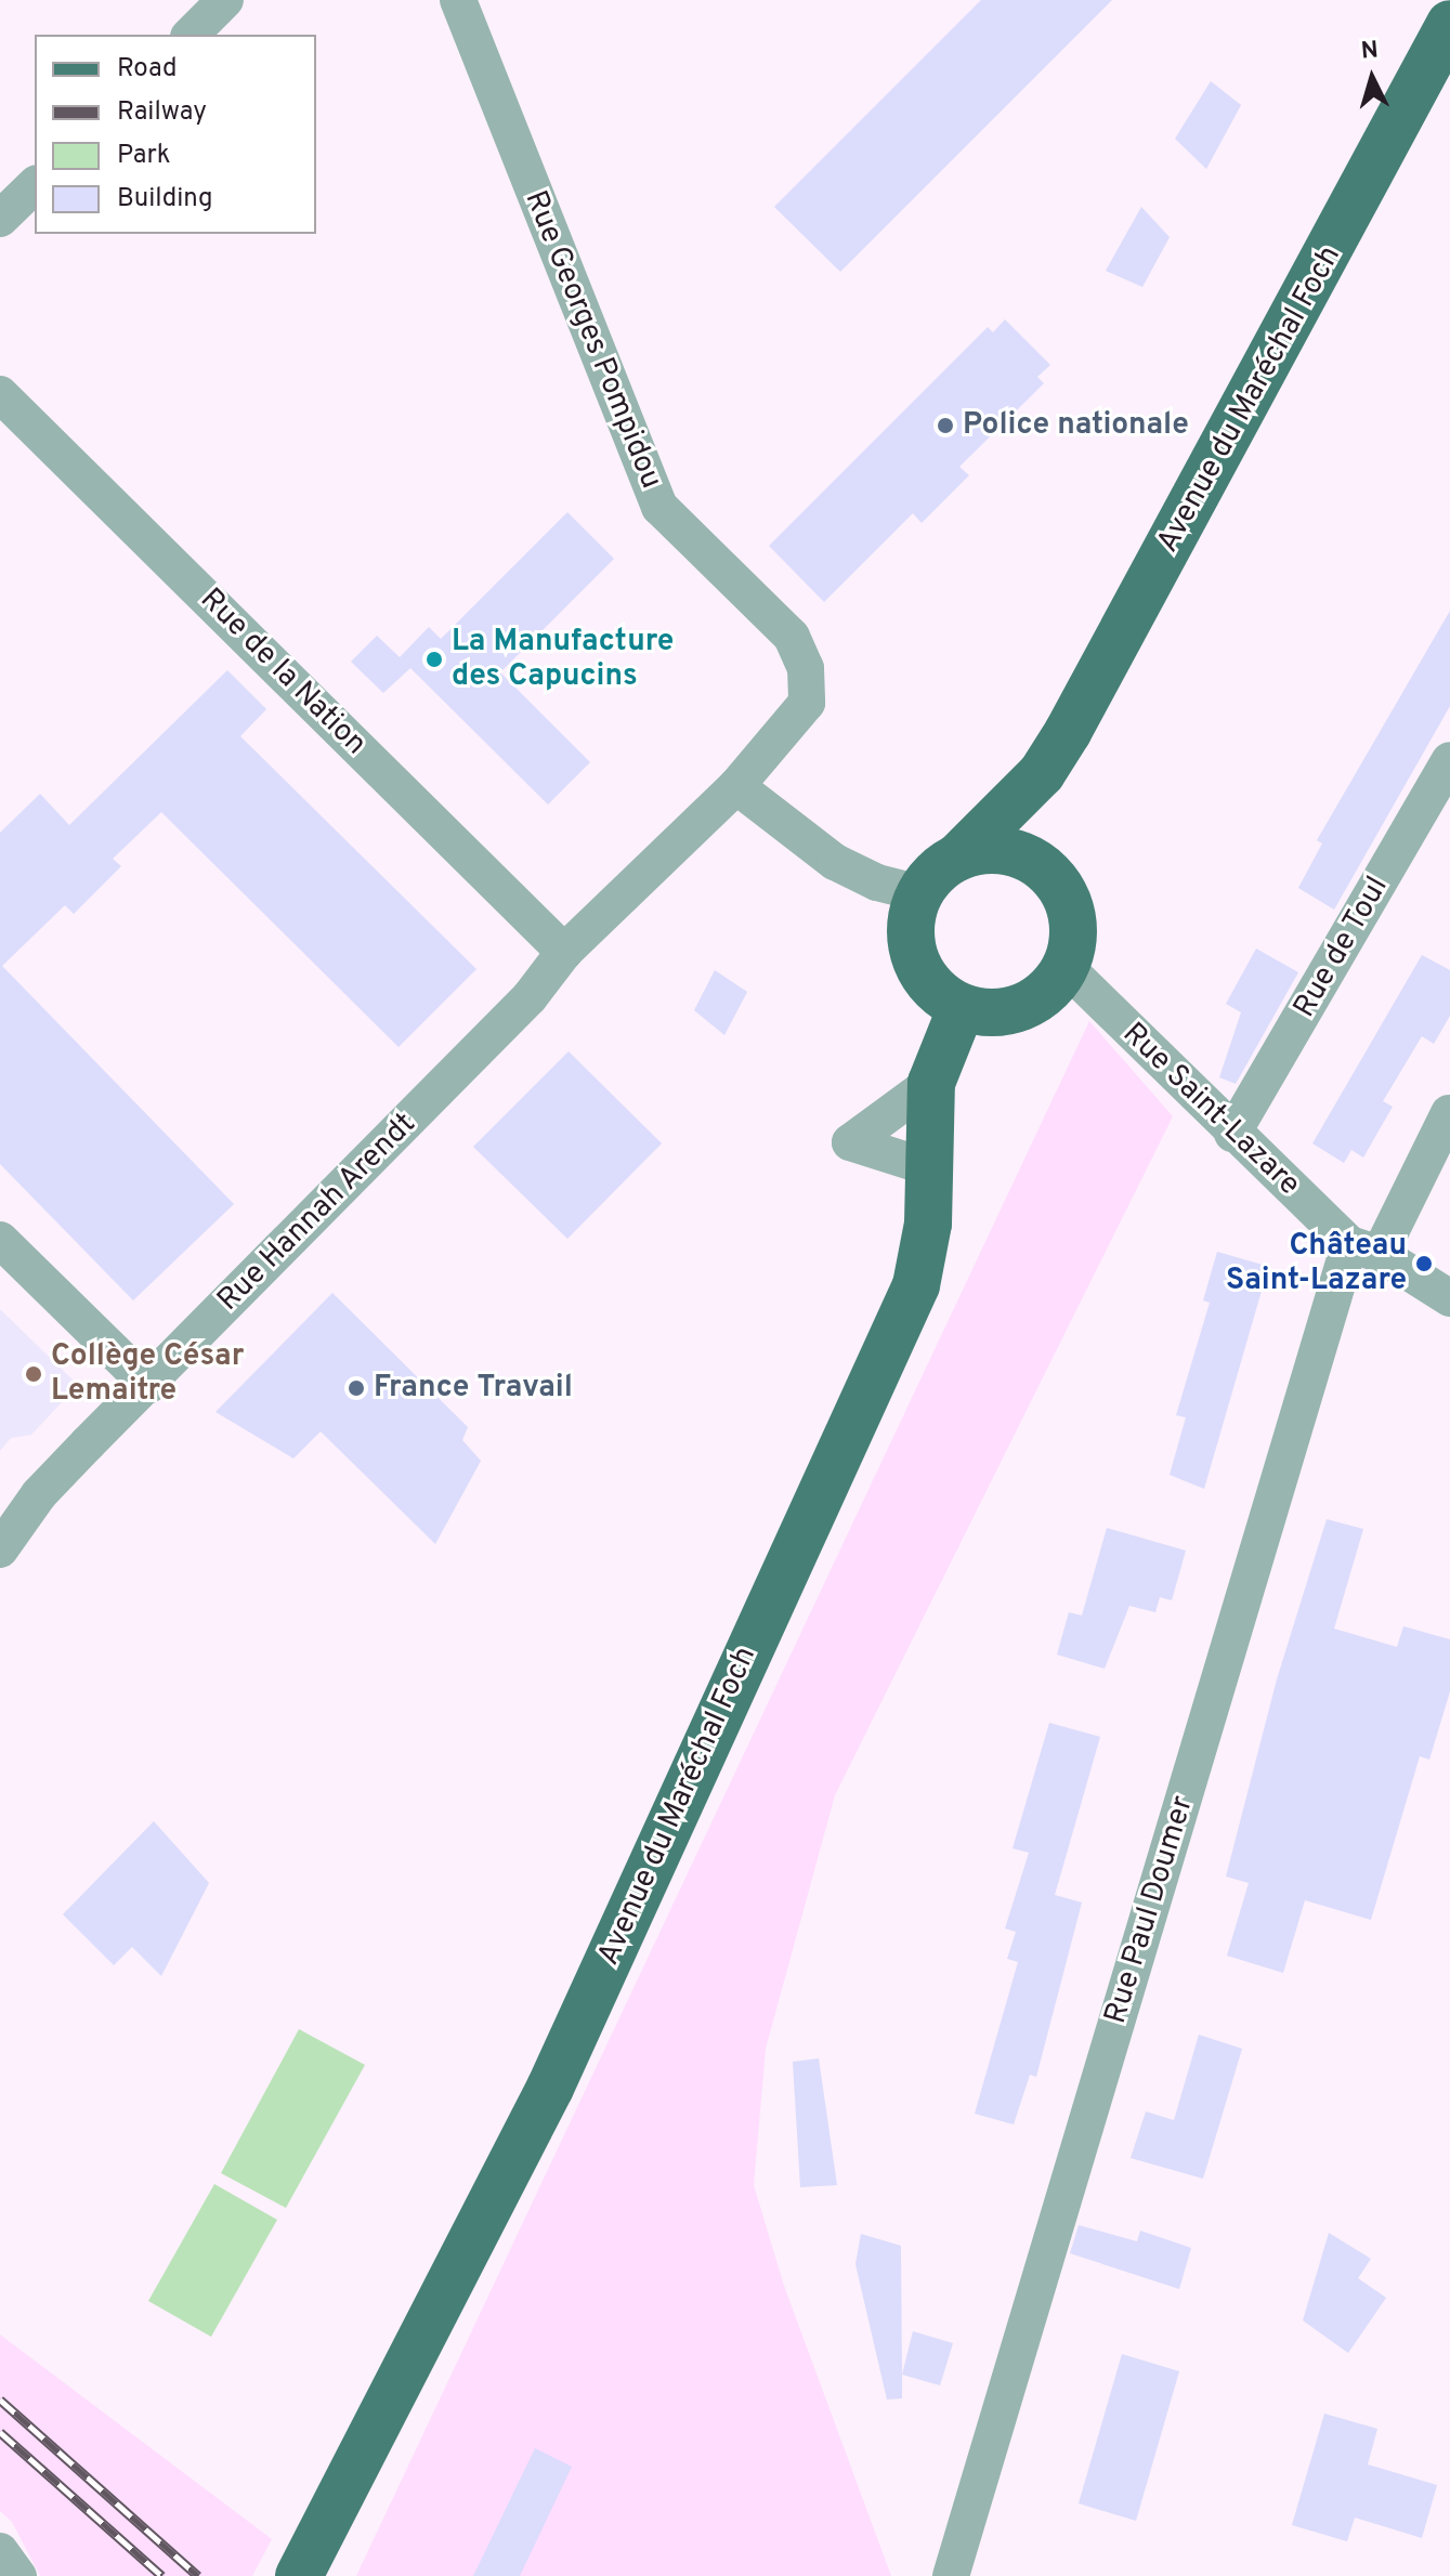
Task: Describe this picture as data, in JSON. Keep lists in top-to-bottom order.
{
  "streets": {
    "main road": ["Avenue du Maréchal Foch"],
    "street": [
      "Rue Georges Pompidou",
      "Rue de la Nation",
      "Rue de Toul",
      "Rue Saint-Lazare",
      "Rue Hannah Arendt",
      "Rue Paul Doumer"
    ]
  },
  "crossings": [
    ["Rue Georges Pompidou", "Rue Hannah Arendt"],
    ["Avenue du Maréchal Foch", "Rue Saint-Lazare"],
    ["Rue de la Nation", "Rue Hannah Arendt"],
    ["Rue de Toul", "Rue Saint-Lazare"],
    ["Rue Saint-Lazare", "Rue Paul Doumer"]
  ],
  "places": [
    "Police nationale",
    "La Manufacture des Capucins",
    "Château Saint-Lazare",
    "Collège César Lemaitre",
    "France Travail"
  ],
  "legend": [
    "Road",
    "Railway",
    "Park",
    "Building"
  ],
  "north": "top"
}
